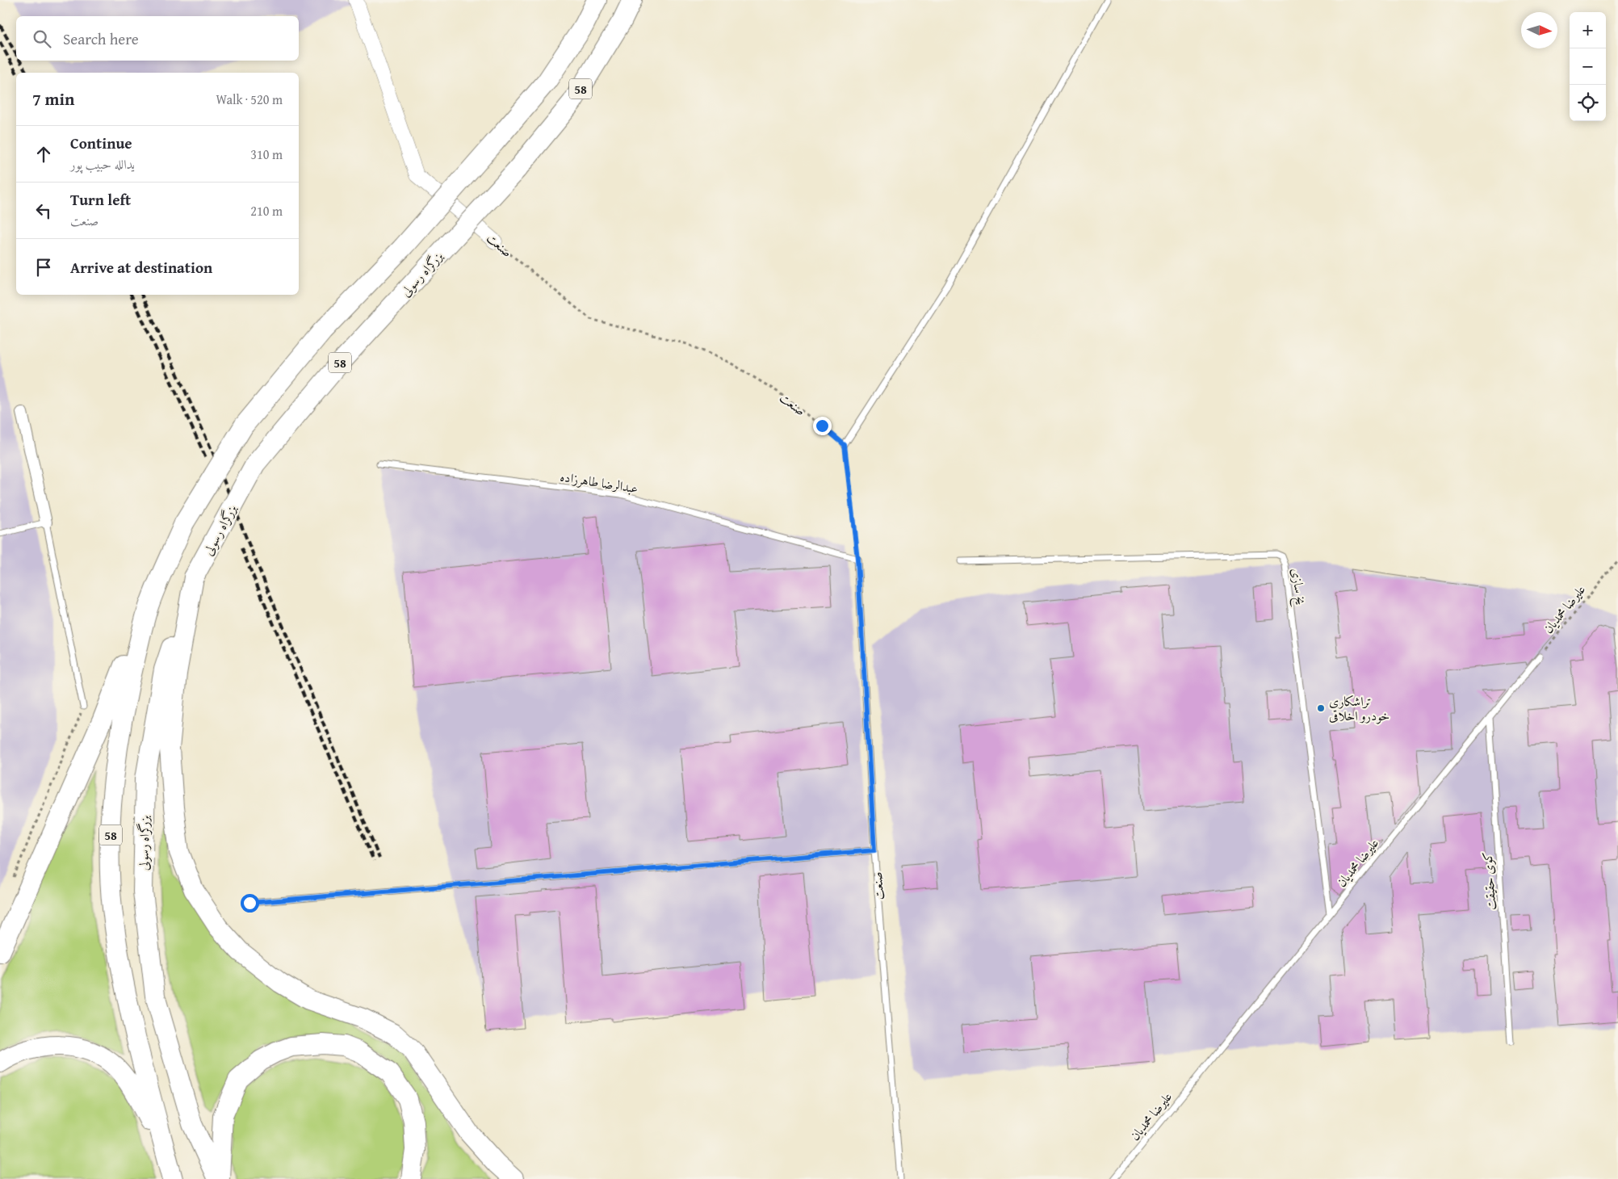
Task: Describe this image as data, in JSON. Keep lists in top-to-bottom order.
{
  "streets": {
    "highway": ["58", "بزرگراه رسولی"],
    "street": ["صنعت"],
    "lane": [
      "عبدالرضا طاهرزاده",
      "یخ سازی",
      "علیرضا محمدیان",
      "کوی حقیقت"
    ]
  },
  "crossings": [
    ["صنعت", "عبدالرضا طاهرزاده"],
    ["یخ سازی", "علیرضا محمدیان"],
    ["علیرضا محمدیان", "کوی حقیقت"]
  ],
  "places": ["تراشکاری خودرو اخلاقی"],
  "north": "right",
  "page": {
    "map_buttons": ["+", "−"],
    "search": "Search here",
    "heading": ["7 min", "Walk · 520 m"],
    "list": [
      ["Continue", "یدالله حبیب پور", "310 m"],
      ["Turn left", "صنعت", "210 m"],
      "Arrive at destination"
    ]
  }
}
